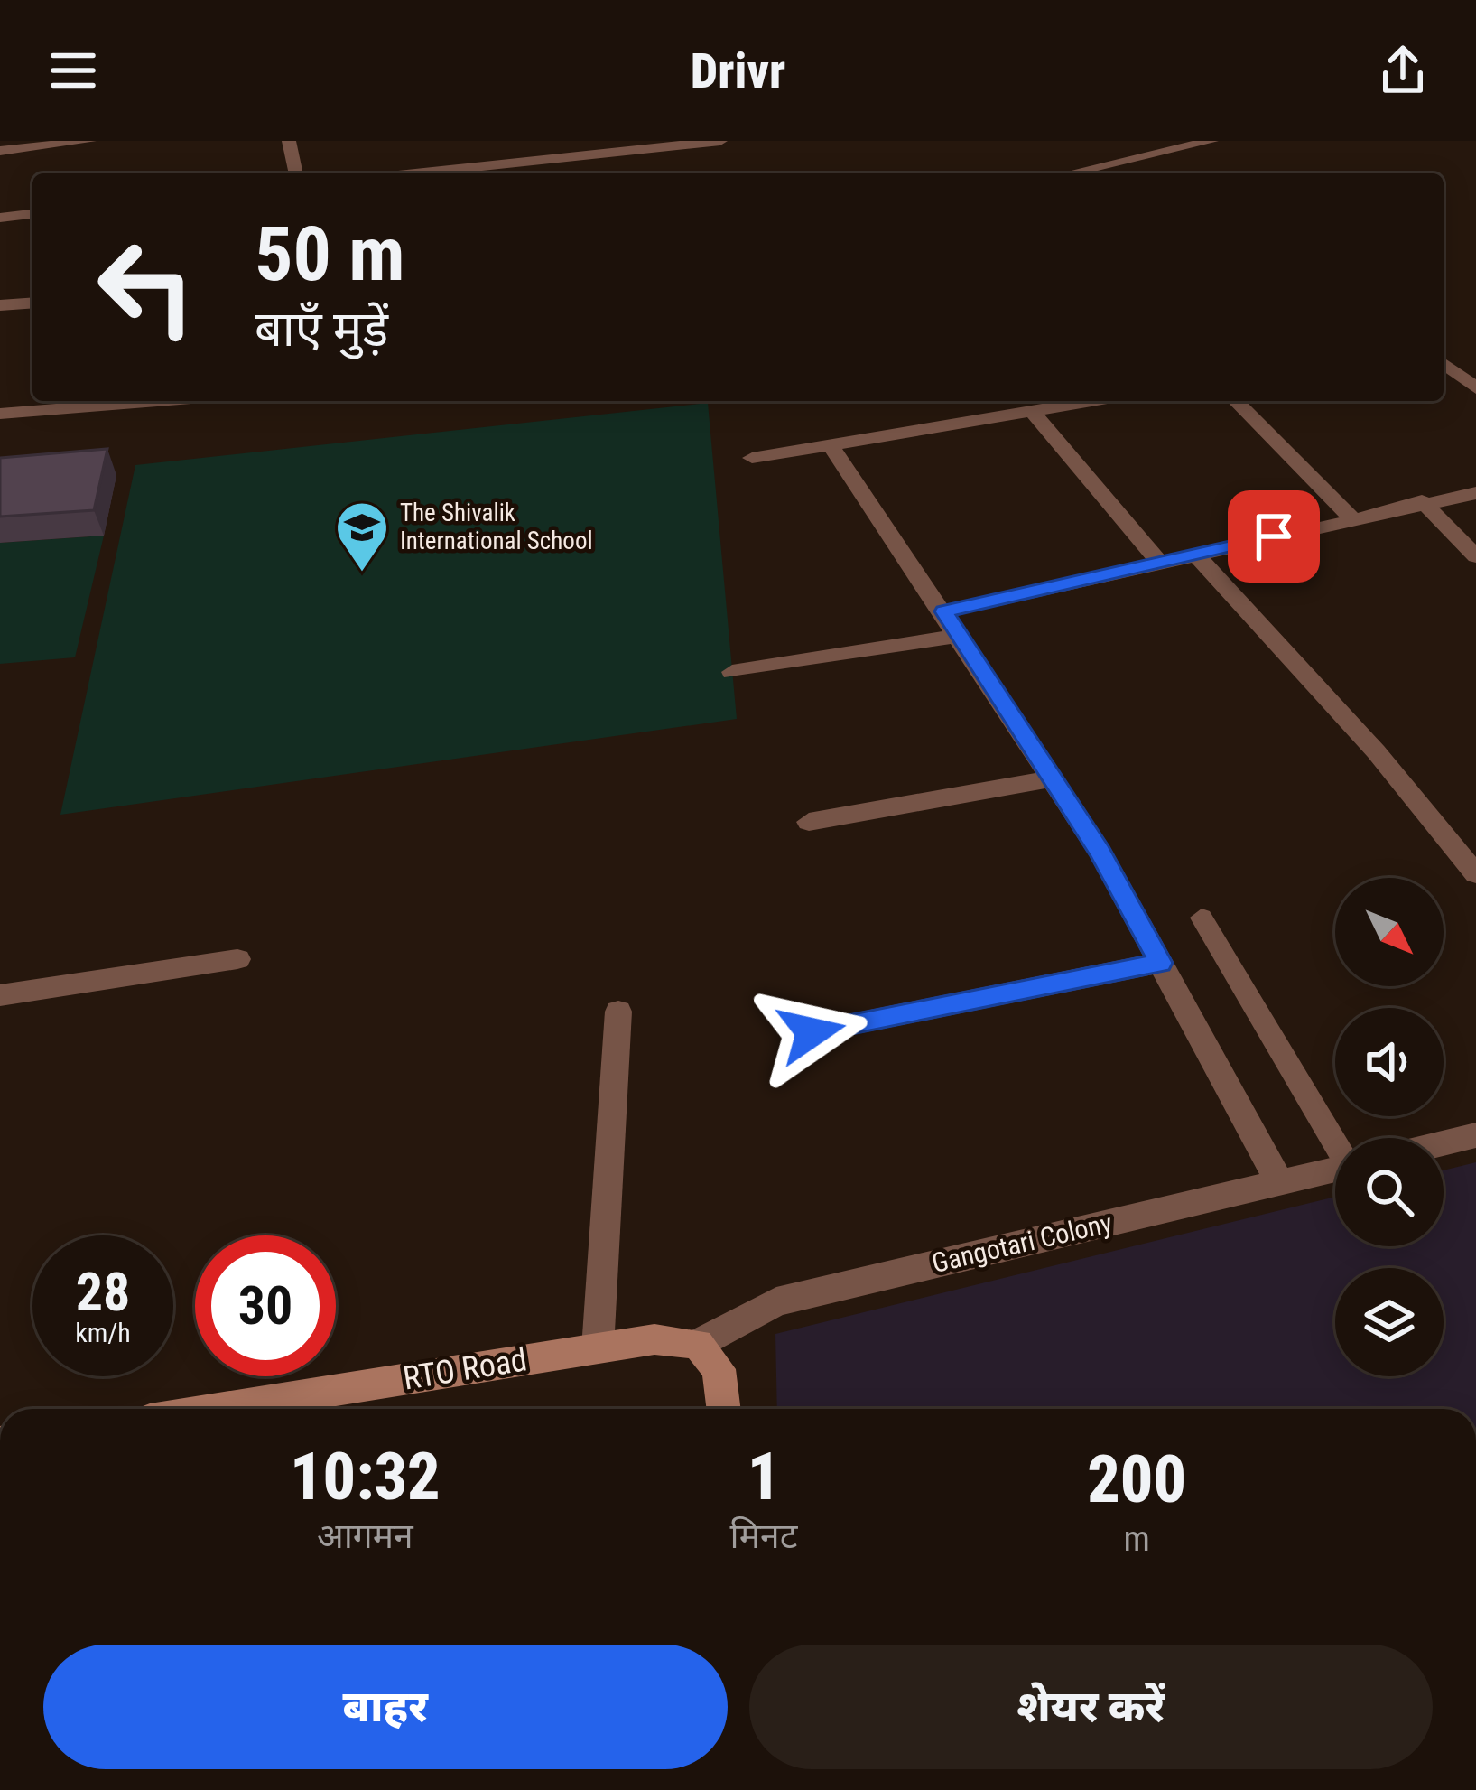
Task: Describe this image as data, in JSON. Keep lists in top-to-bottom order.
{
  "streets": {
    "street": ["Gangotari Colony", "RTO Road"]
  },
  "crossings": [
    ["Gangotari Colony", "RTO Road"]
  ],
  "places": {
    "school or university": ["The Shivalik International School"]
  },
  "north": "bottom right",
  "page": {
    "header": "Drivr",
    "turn": ["50 m", "बाएँ मुड़ें"],
    "speed": "28 km/h",
    "limit": "30",
    "eta": [
      "10:32",
      "आगमन",
      "1",
      "मिनट",
      "200",
      "m"
    ],
    "buttons": ["बाहर", "शेयर करें"]
  }
}
